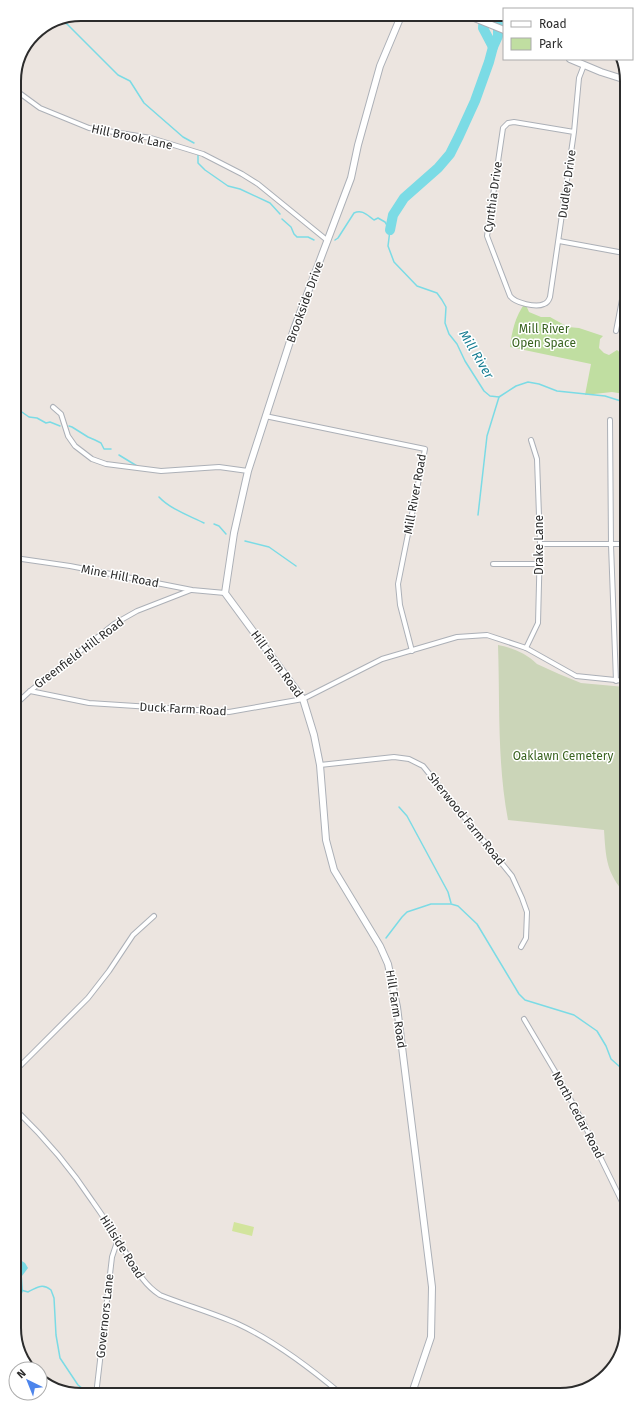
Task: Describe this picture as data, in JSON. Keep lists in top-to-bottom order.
{
  "streets": {
    "main road": ["Brookside Drive", "Hill Farm Road"],
    "street": [
      "Hill Brook Lane",
      "Dudley Drive",
      "Cynthia Drive",
      "Mill River Road",
      "Drake Lane",
      "Mine Hill Road",
      "Greenfield Hill Road",
      "Duck Farm Road",
      "Sherwood Farm Road",
      "North Cedar Road",
      "Hillside Road",
      "Governors Lane"
    ]
  },
  "crossings": [
    ["Hill Brook Lane", "Brookside Drive"],
    ["Dudley Drive", "Cynthia Drive"],
    ["Brookside Drive", "Mill River Road"],
    ["Brookside Drive", "Mine Hill Road"],
    ["Brookside Drive", "Hill Farm Road"],
    ["Mill River Road", "Duck Farm Road"],
    ["Drake Lane", "Duck Farm Road"],
    ["Mine Hill Road", "Greenfield Hill Road"],
    ["Mine Hill Road", "Hill Farm Road"],
    ["Greenfield Hill Road", "Duck Farm Road"],
    ["Hill Farm Road", "Duck Farm Road"],
    ["Hill Farm Road", "Sherwood Farm Road"],
    ["Hillside Road", "Governors Lane"]
  ],
  "water": ["Mill River"],
  "parks": ["Mill River Open Space", "Oaklawn Cemetery"],
  "legend": ["Road", "Park"],
  "north": "top left"
}
